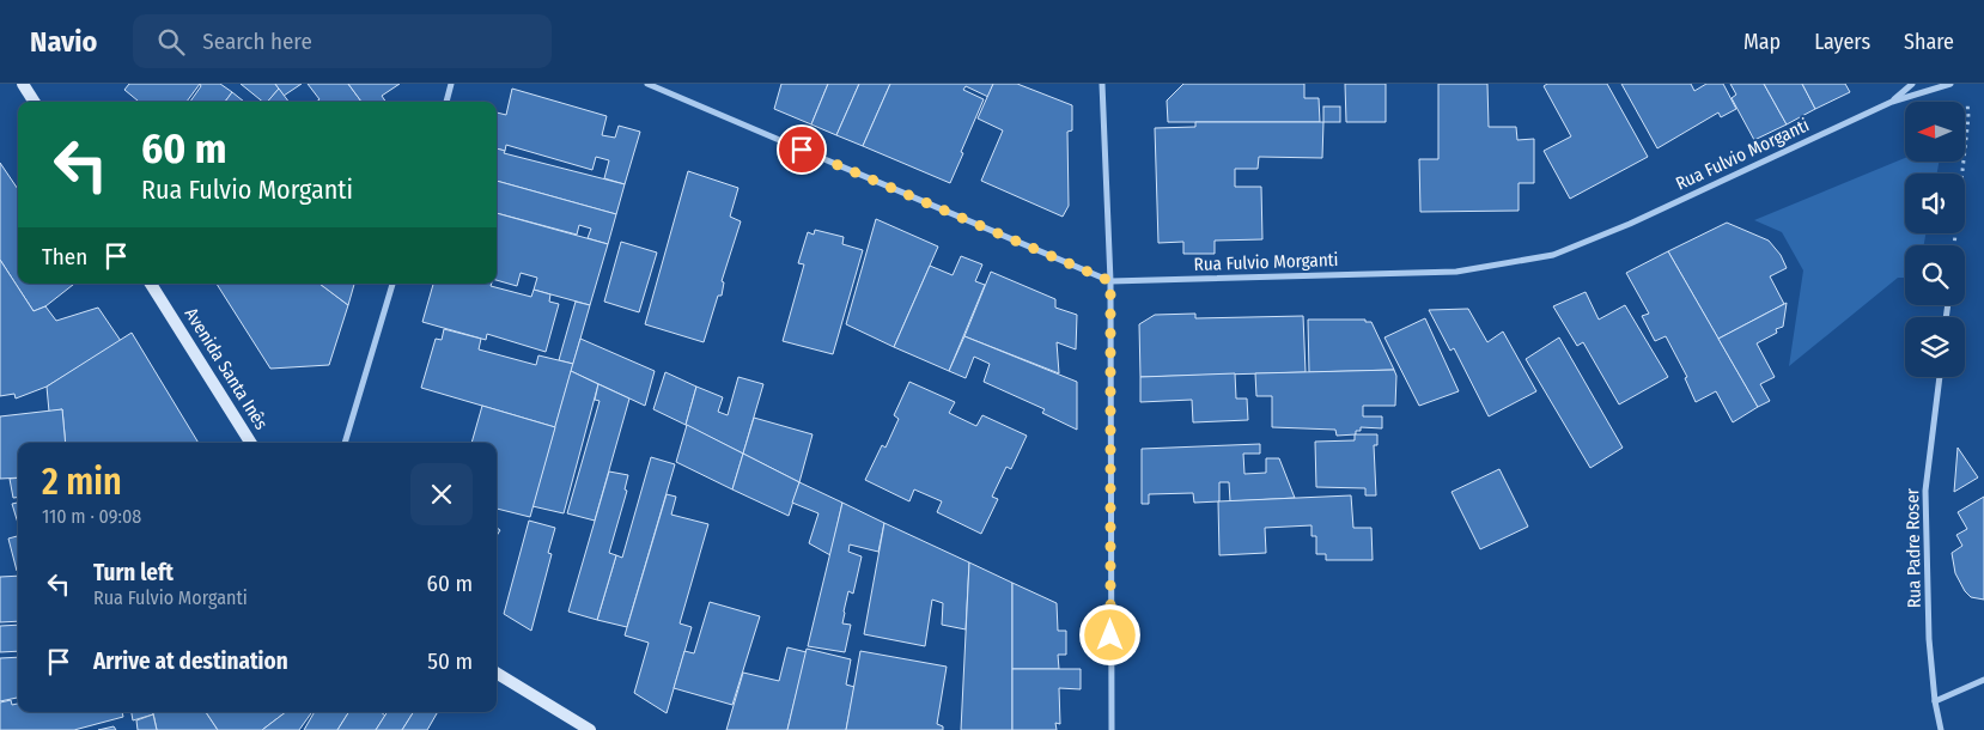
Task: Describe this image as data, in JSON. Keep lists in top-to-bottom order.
{
  "streets": {
    "main road": ["Avenida Santa Inês"],
    "street": ["Rua Fulvio Morganti", "Rua Padre Roser"]
  },
  "north": "left",
  "page": {
    "header": "Navio",
    "search": "Search here",
    "nav": ["Map", "Layers", "Share"],
    "turn": ["60 m", "Rua Fulvio Morganti"],
    "then": "Then",
    "heading": ["2 min", "110 m · 09:08"],
    "list": [
      {
        "name": "Turn left",
        "note": "Rua Fulvio Morganti",
        "value": "60 m"
      },
      {
        "name": "Arrive at destination",
        "value": "50 m"
      }
    ]
  }
}
